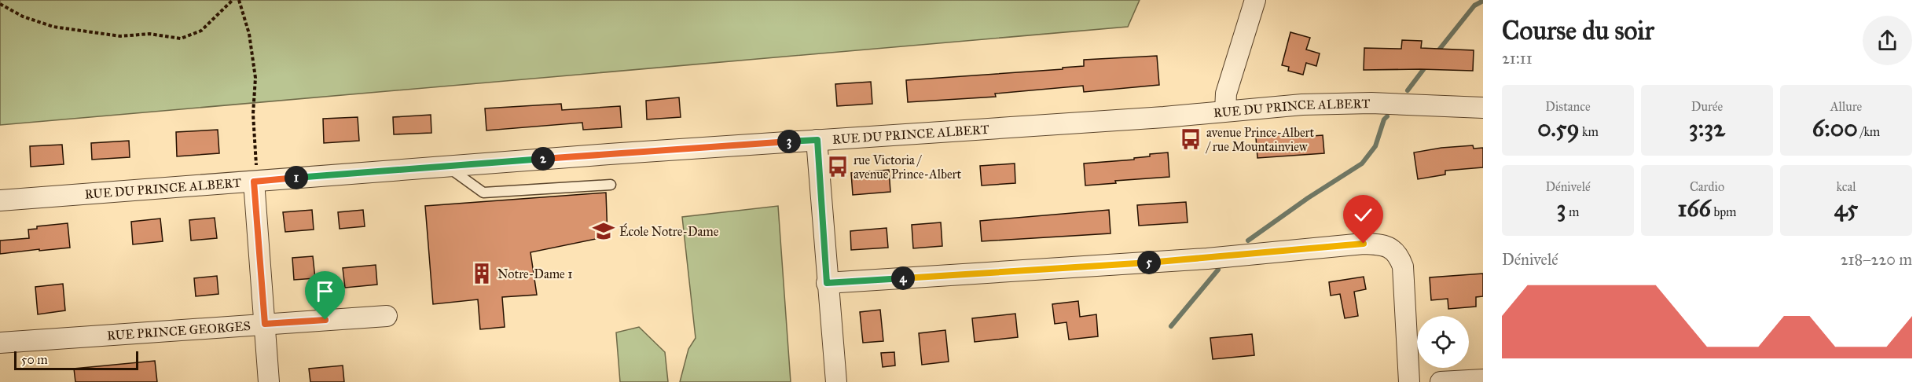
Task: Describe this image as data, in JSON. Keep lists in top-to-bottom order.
{
  "streets": {
    "street": ["RUE DU PRINCE ALBERT", "RUE PRINCE GEORGES"]
  },
  "places": {
    "bus stop": ["avenue Prince-Albert / rue Mountainview", "rue Victoria / avenue Prince-Albert"],
    "school or university": ["École Notre-Dame"],
    "building": ["Notre-Dame 1"]
  },
  "scale_bar": "50 m",
  "page": {
    "heading": ["Course du soir", "21:11"],
    "stats": [
      ["Distance", "0.59 km"],
      ["Durée", "3:32"],
      ["Allure", "6:00 /km"],
      ["Dénivelé", "3 m"],
      ["Cardio", "166 bpm"],
      ["kcal", "45"]
    ],
    "pins": [
      "3",
      "2",
      "1",
      "5",
      "4"
    ],
    "chart": ["Dénivelé", "218–220 m"],
    "scale": "50 m"
  }
}
